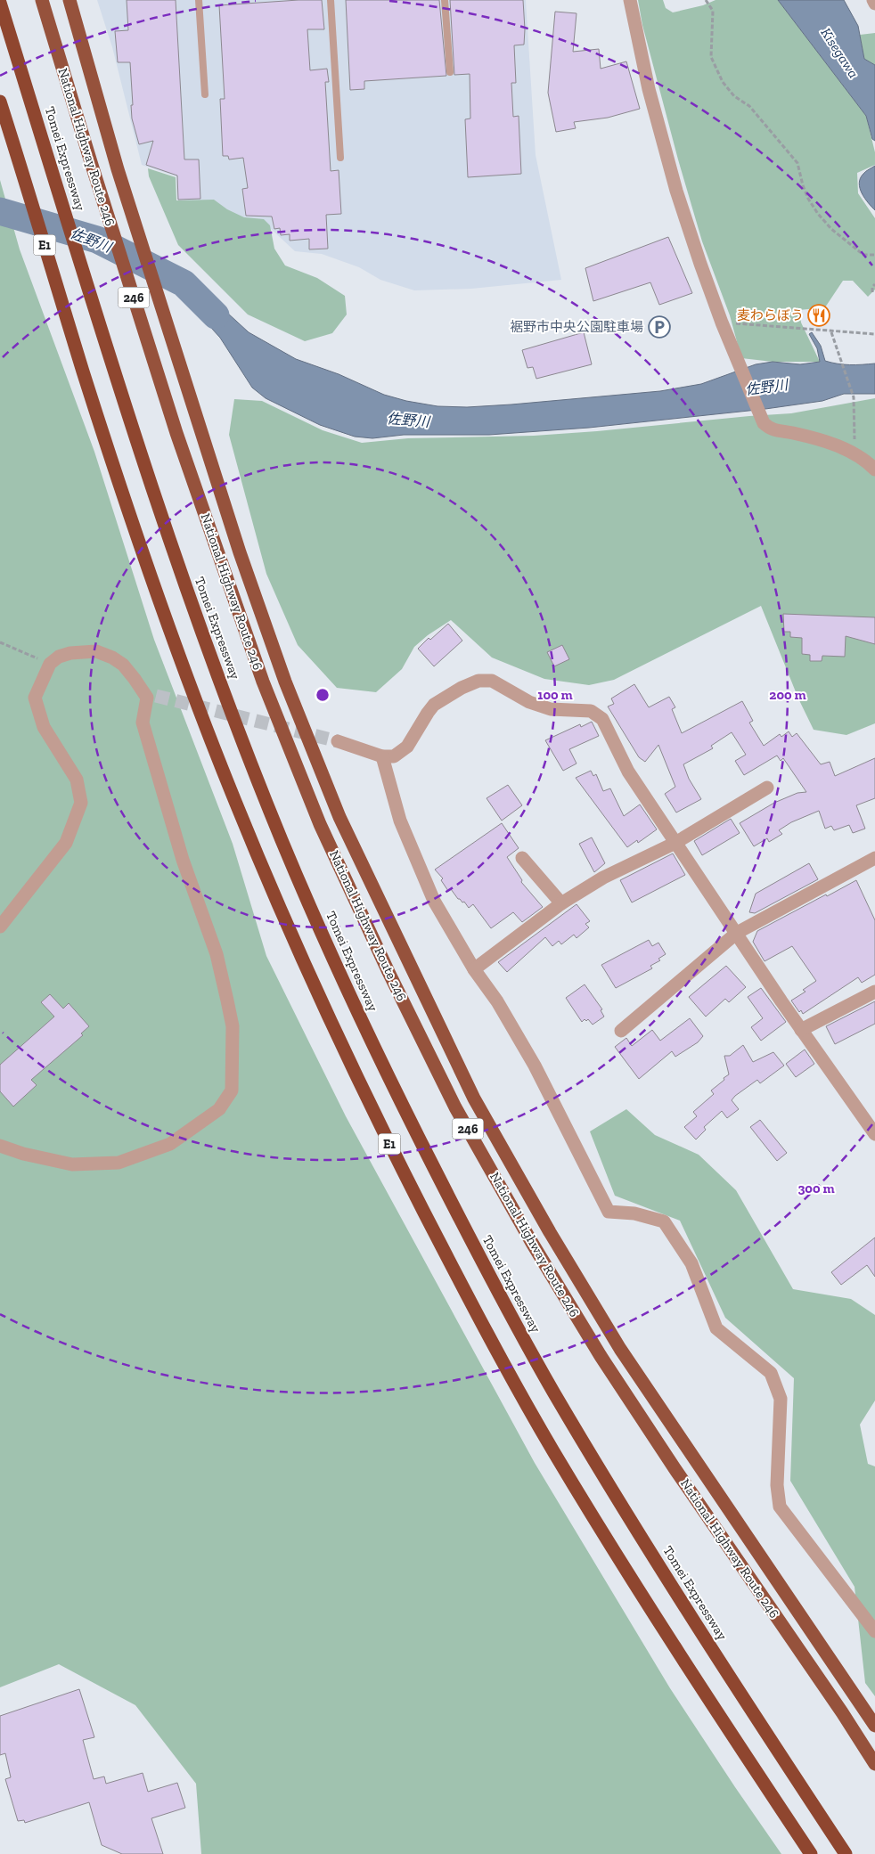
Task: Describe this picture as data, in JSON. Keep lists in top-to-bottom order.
{
  "streets": {
    "highway": [
      "National Highway Route 246",
      "Tomei Expressway",
      "E1",
      "246"
    ]
  },
  "water": ["Kisegawa", "佐野川"],
  "places": {
    "restaurant": ["麦わらぼう"],
    "parking": ["裾野市中央公園駐車場"]
  },
  "rings": ["100 m", "200 m", "300 m"]
}
